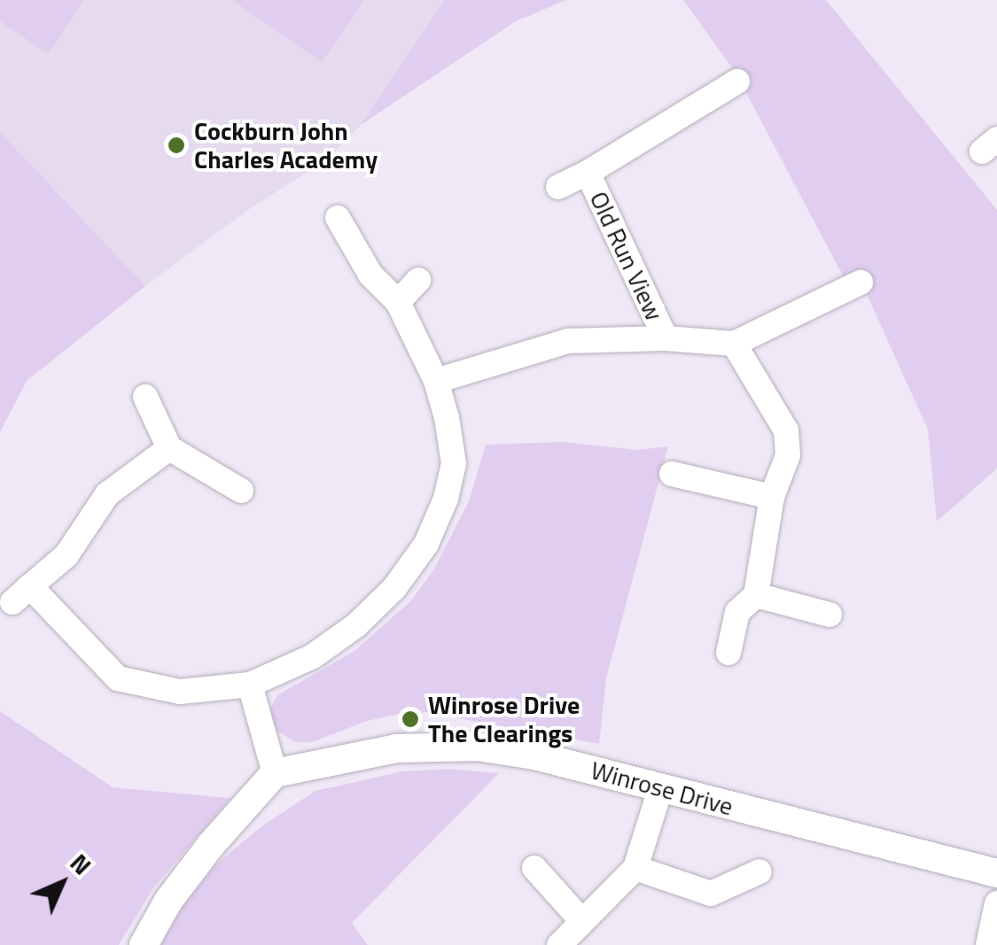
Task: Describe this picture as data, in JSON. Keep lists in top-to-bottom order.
{
  "streets": {
    "street": ["Old Run View", "Winrose Drive"]
  },
  "places": ["Cockburn John Charles Academy", "Winrose Drive The Clearings"],
  "north": "top right"
}
